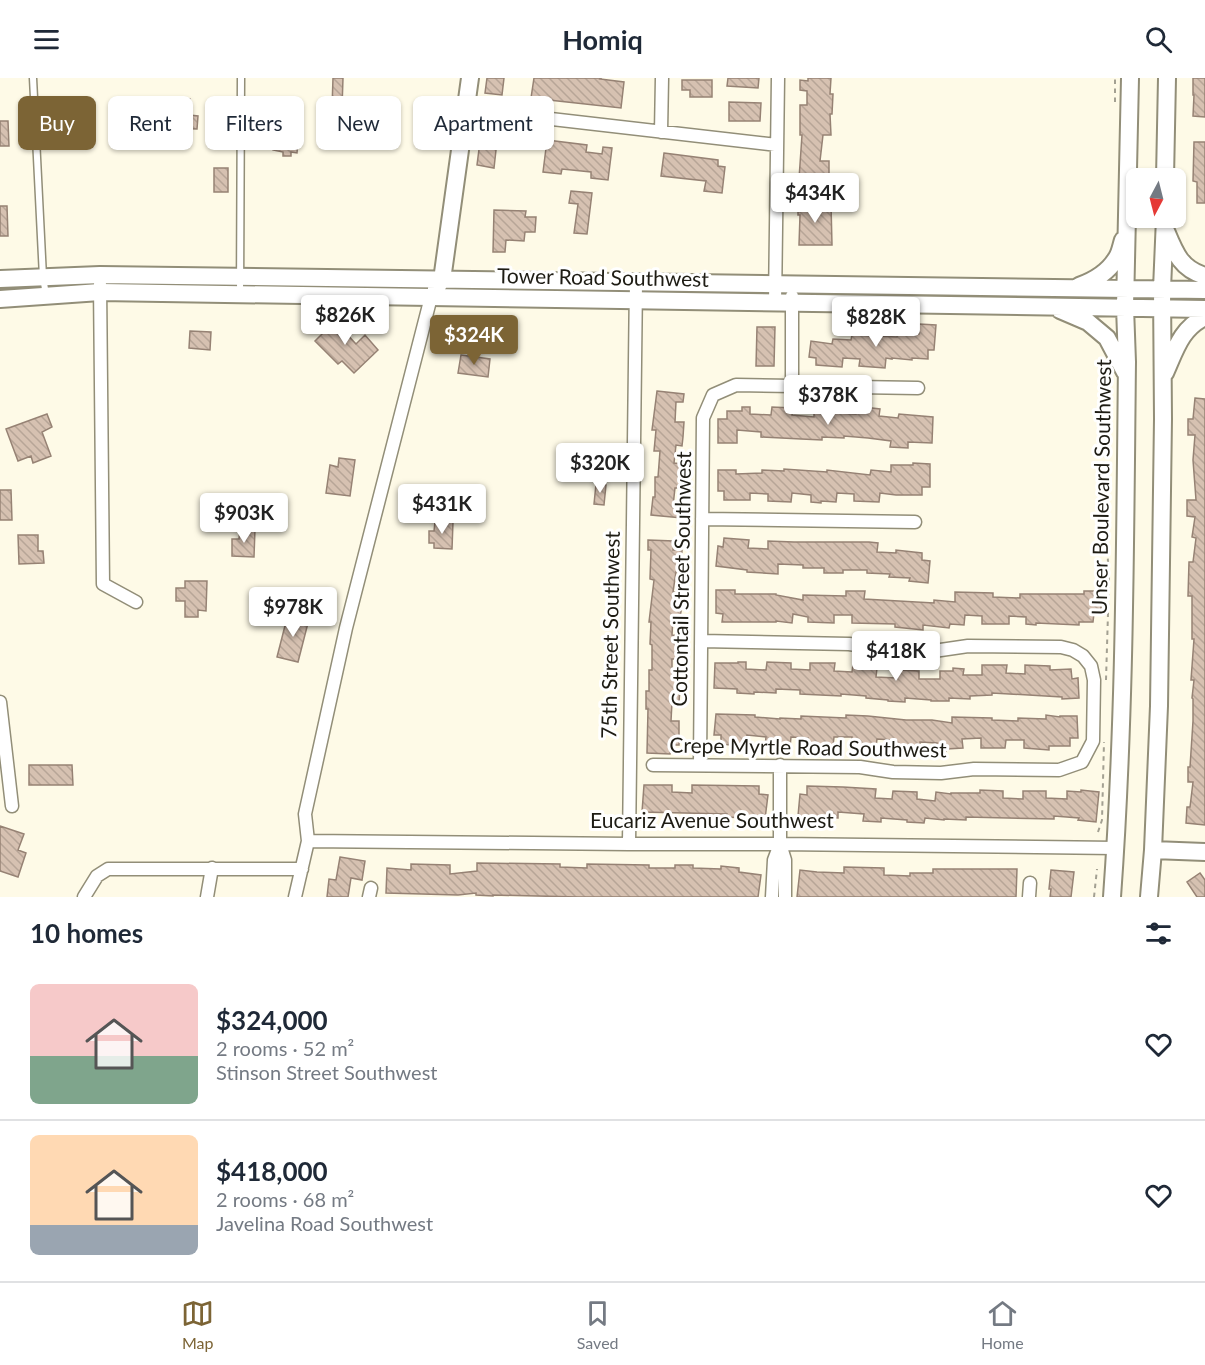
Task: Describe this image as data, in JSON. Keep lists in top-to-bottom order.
{
  "streets": {
    "street": [
      "Tower Road Southwest",
      "Unser Boulevard Southwest",
      "Cottontail Street Southwest",
      "75th Street Southwest",
      "Crepe Myrtle Road Southwest",
      "Eucariz Avenue Southwest"
    ]
  },
  "crossings": [
    ["Tower Road Southwest", "Unser Boulevard Southwest"],
    ["Tower Road Southwest", "75th Street Southwest"],
    ["Unser Boulevard Southwest", "Eucariz Avenue Southwest"],
    ["Cottontail Street Southwest", "Crepe Myrtle Road Southwest"],
    ["75th Street Southwest", "Eucariz Avenue Southwest"]
  ],
  "north": "bottom",
  "page": {
    "header": "Homiq",
    "chip": [
      "Buy",
      "Rent",
      "Filters",
      "New",
      "Apartment"
    ],
    "price": [
      "$434K",
      "$826K",
      "$828K",
      "$324K",
      "$378K",
      "$320K",
      "$431K",
      "$903K",
      "$978K",
      "$418K"
    ],
    "heading": "10 homes",
    "list": [
      {
        "name": "$324,000",
        "note": "2 rooms · 52 m² · Stinson Street Southwest"
      },
      {
        "name": "$418,000",
        "note": "2 rooms · 68 m² · Javelina Road Southwest"
      }
    ],
    "tabs": ["Map", "Saved", "Home"]
  }
}
